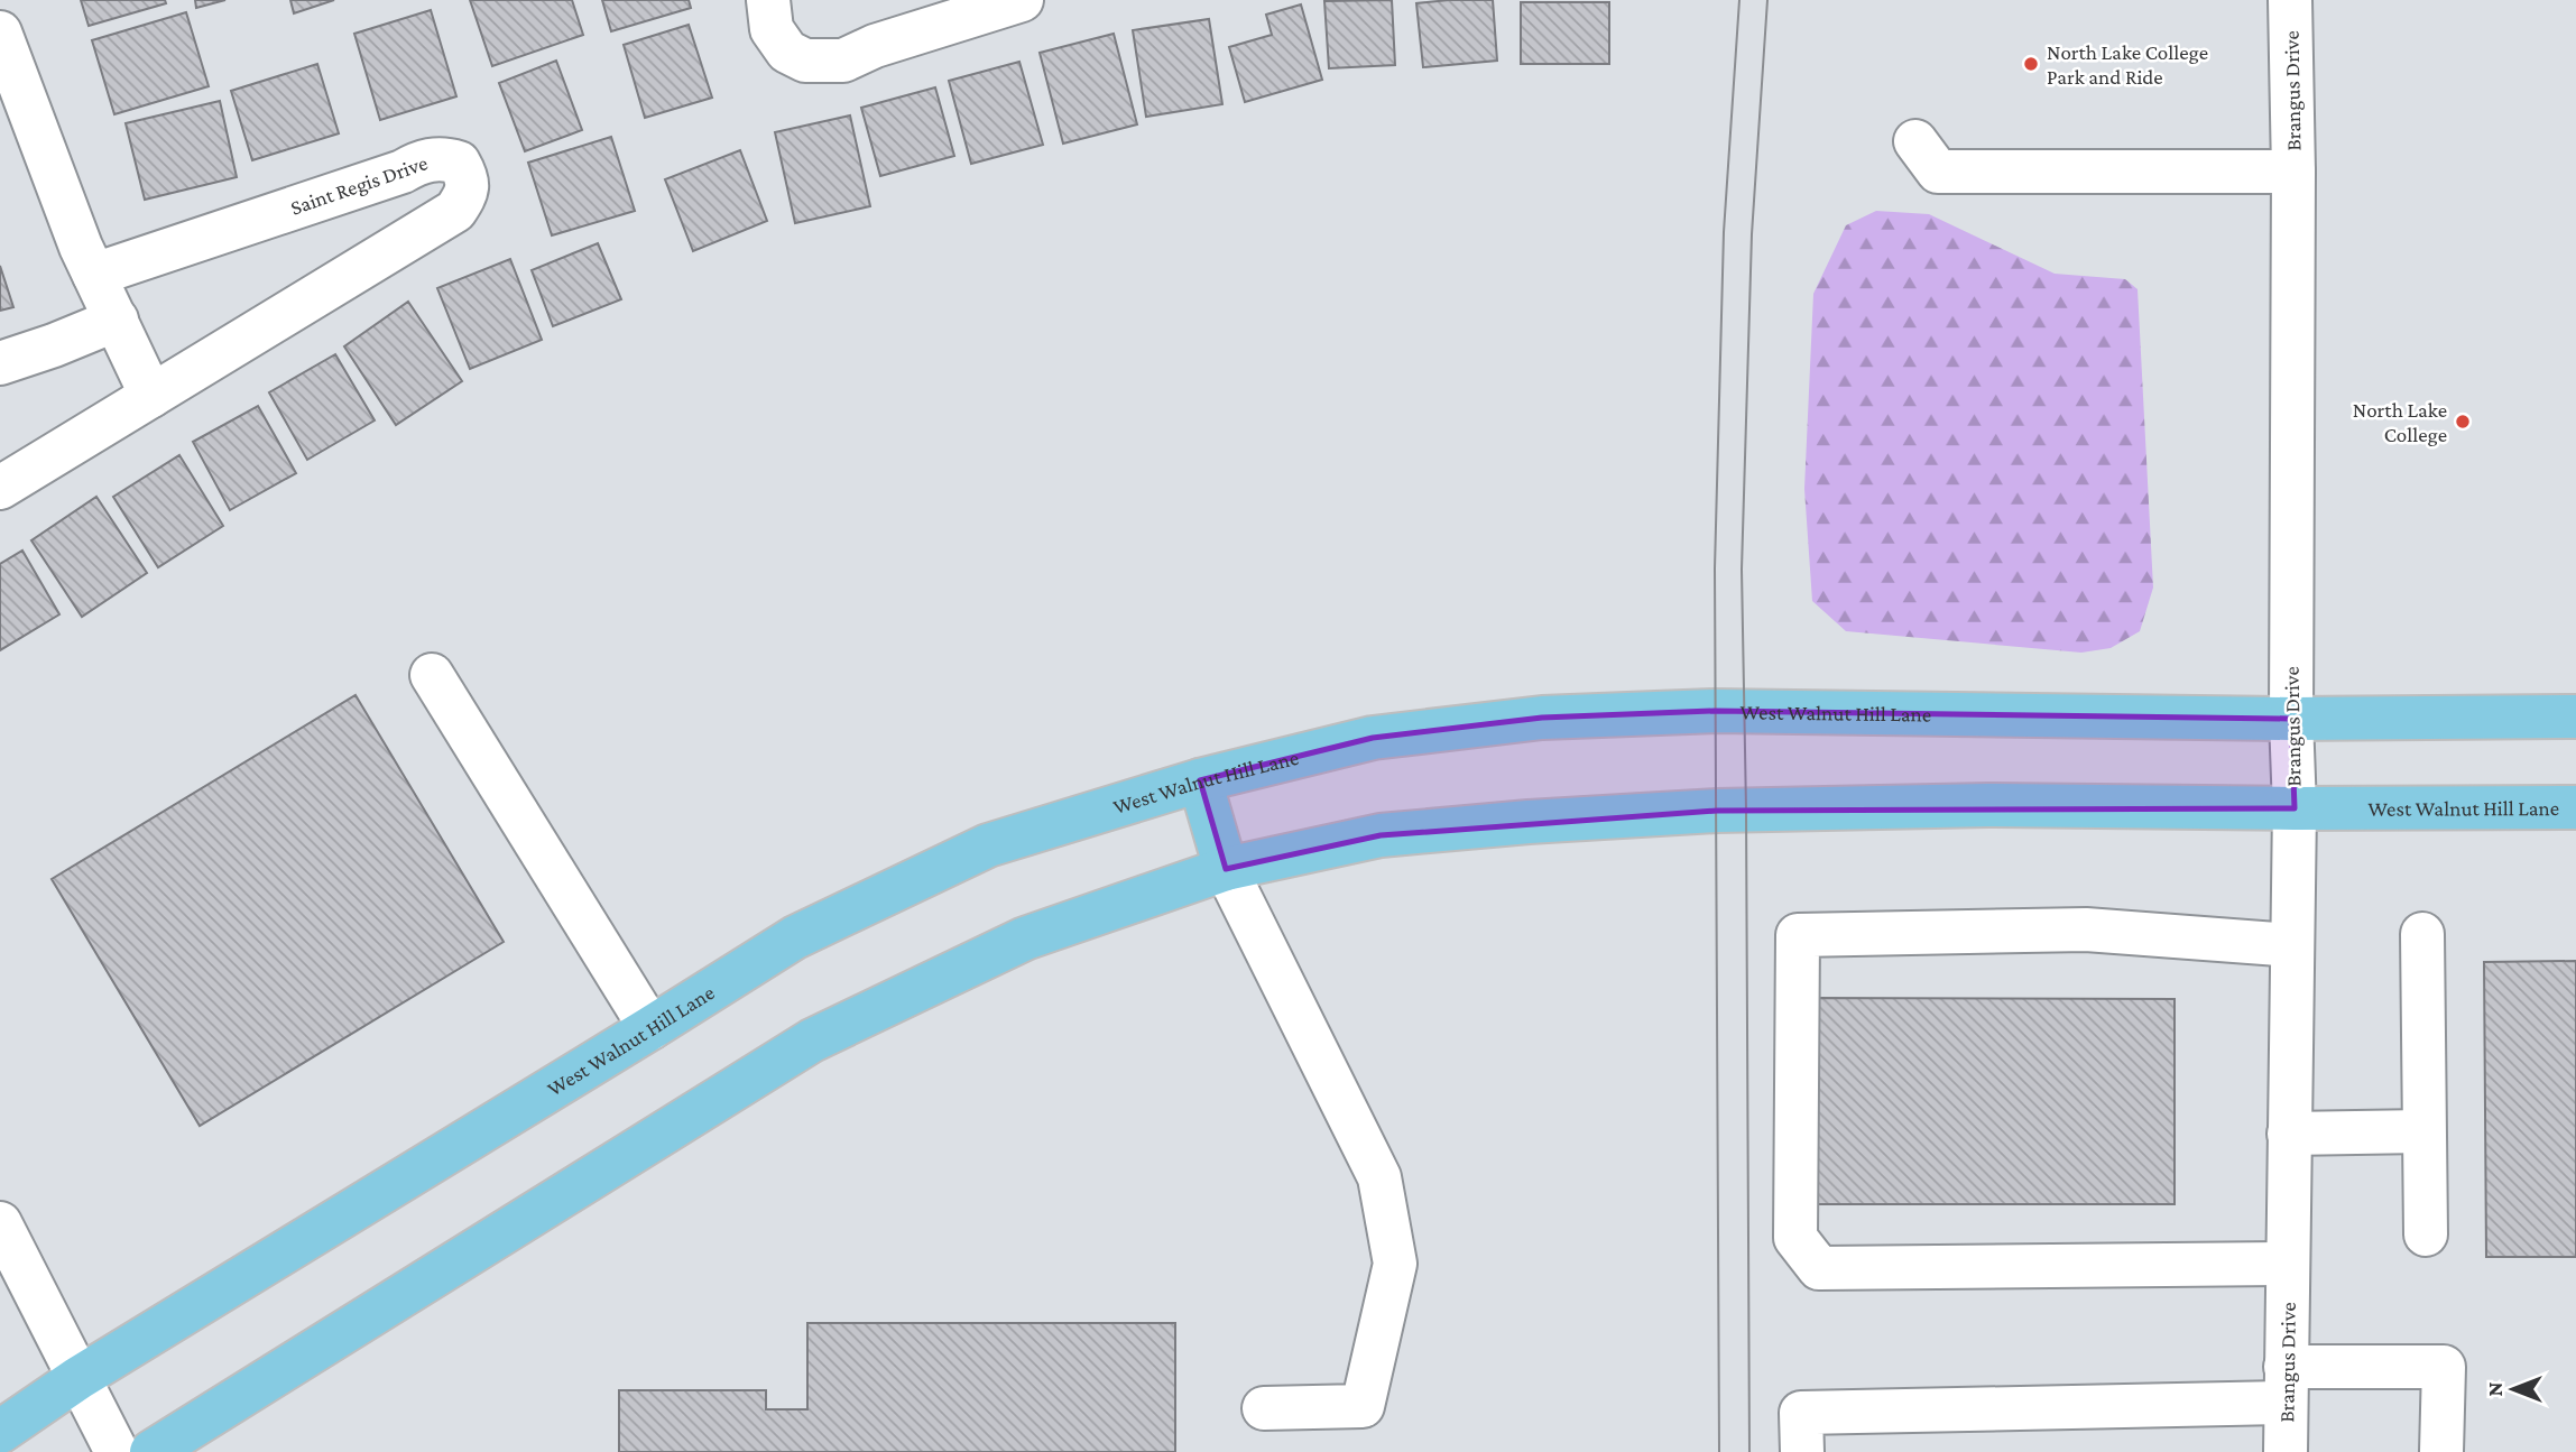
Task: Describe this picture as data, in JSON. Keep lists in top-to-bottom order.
{
  "streets": {
    "main road": ["West Walnut Hill Lane"],
    "street": ["Brangus Drive", "Saint Regis Drive"]
  },
  "crossings": [
    ["Brangus Drive", "West Walnut Hill Lane"]
  ],
  "places": ["North Lake College Park and Ride", "North Lake College"],
  "north": "left"
}
